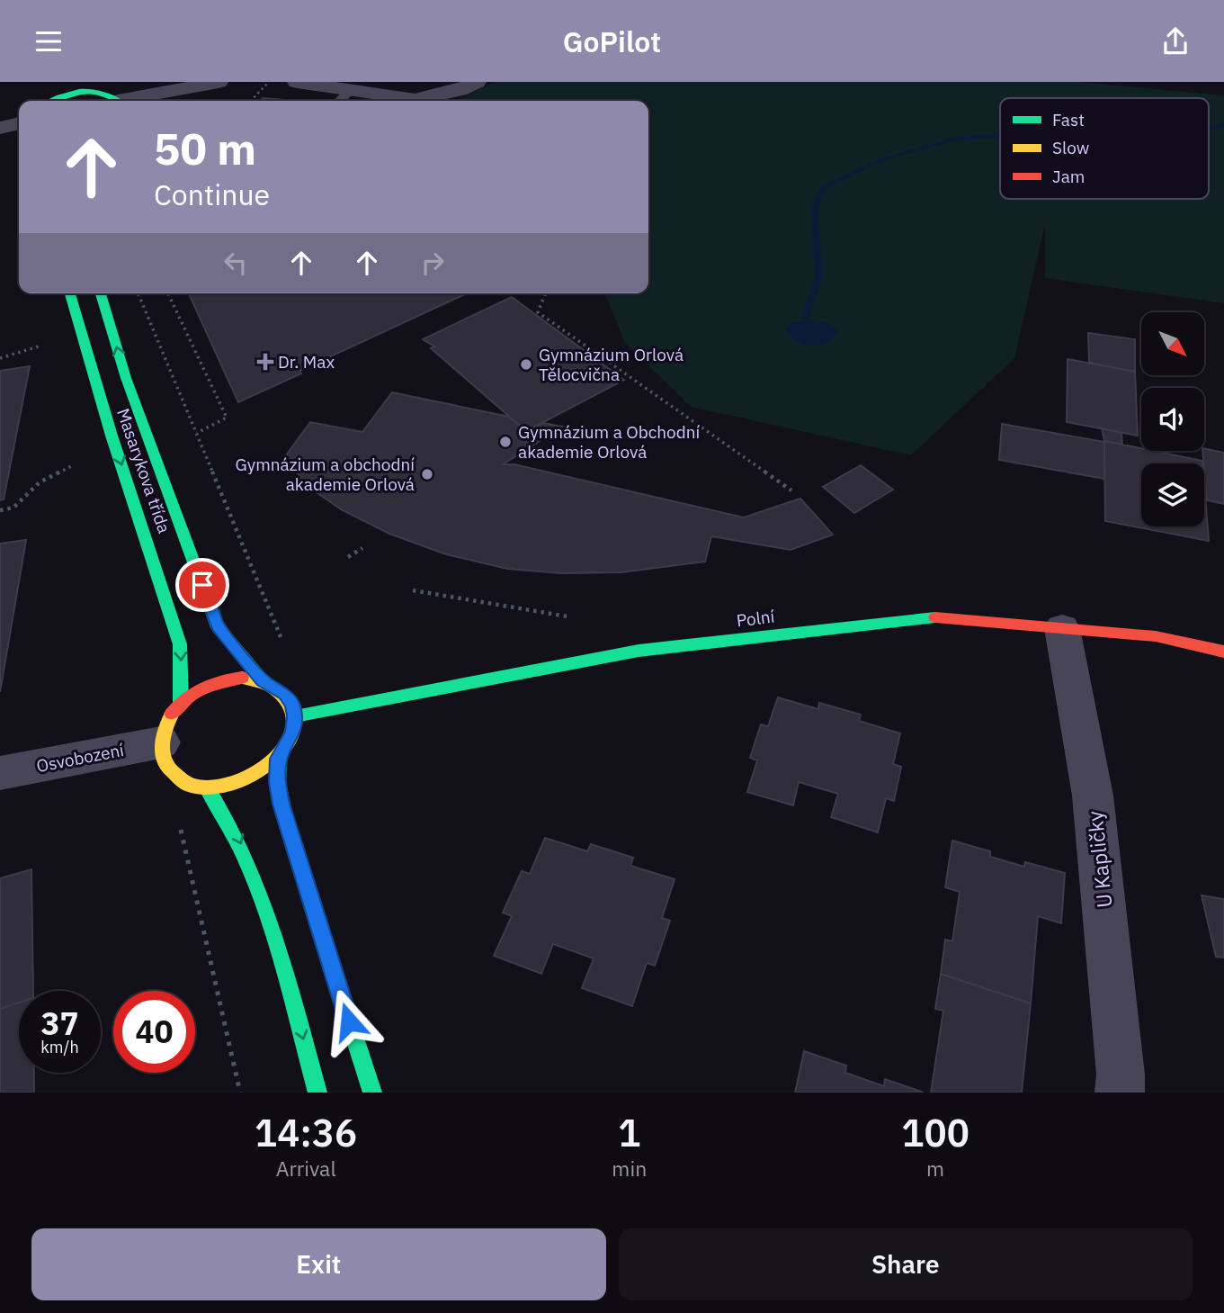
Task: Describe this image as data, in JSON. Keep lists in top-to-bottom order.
{
  "streets": {
    "street": [
      "Masarykova třída",
      "Polní",
      "Osvobození",
      "U Kapličky"
    ]
  },
  "crossings": [
    ["Masarykova třída", "Polní"],
    ["Masarykova třída", "Osvobození"],
    ["Polní", "Osvobození"],
    ["Polní", "U Kapličky"]
  ],
  "places": {
    "health": ["Dr. Max"],
    "other": ["Gymnázium Orlová Tělocvična", "Gymnázium a Obchodní akademie Orlová", "Gymnázium a obchodní akademie Orlová"]
  },
  "legend": ["Fast", "Slow", "Jam"],
  "north": "bottom right",
  "page": {
    "header": "GoPilot",
    "turn": ["50 m", "Continue"],
    "speed": "37 km/h",
    "limit": "40",
    "eta": [
      "14:36",
      "Arrival",
      "1",
      "min",
      "100",
      "m"
    ],
    "buttons": ["Exit", "Share"]
  }
}
